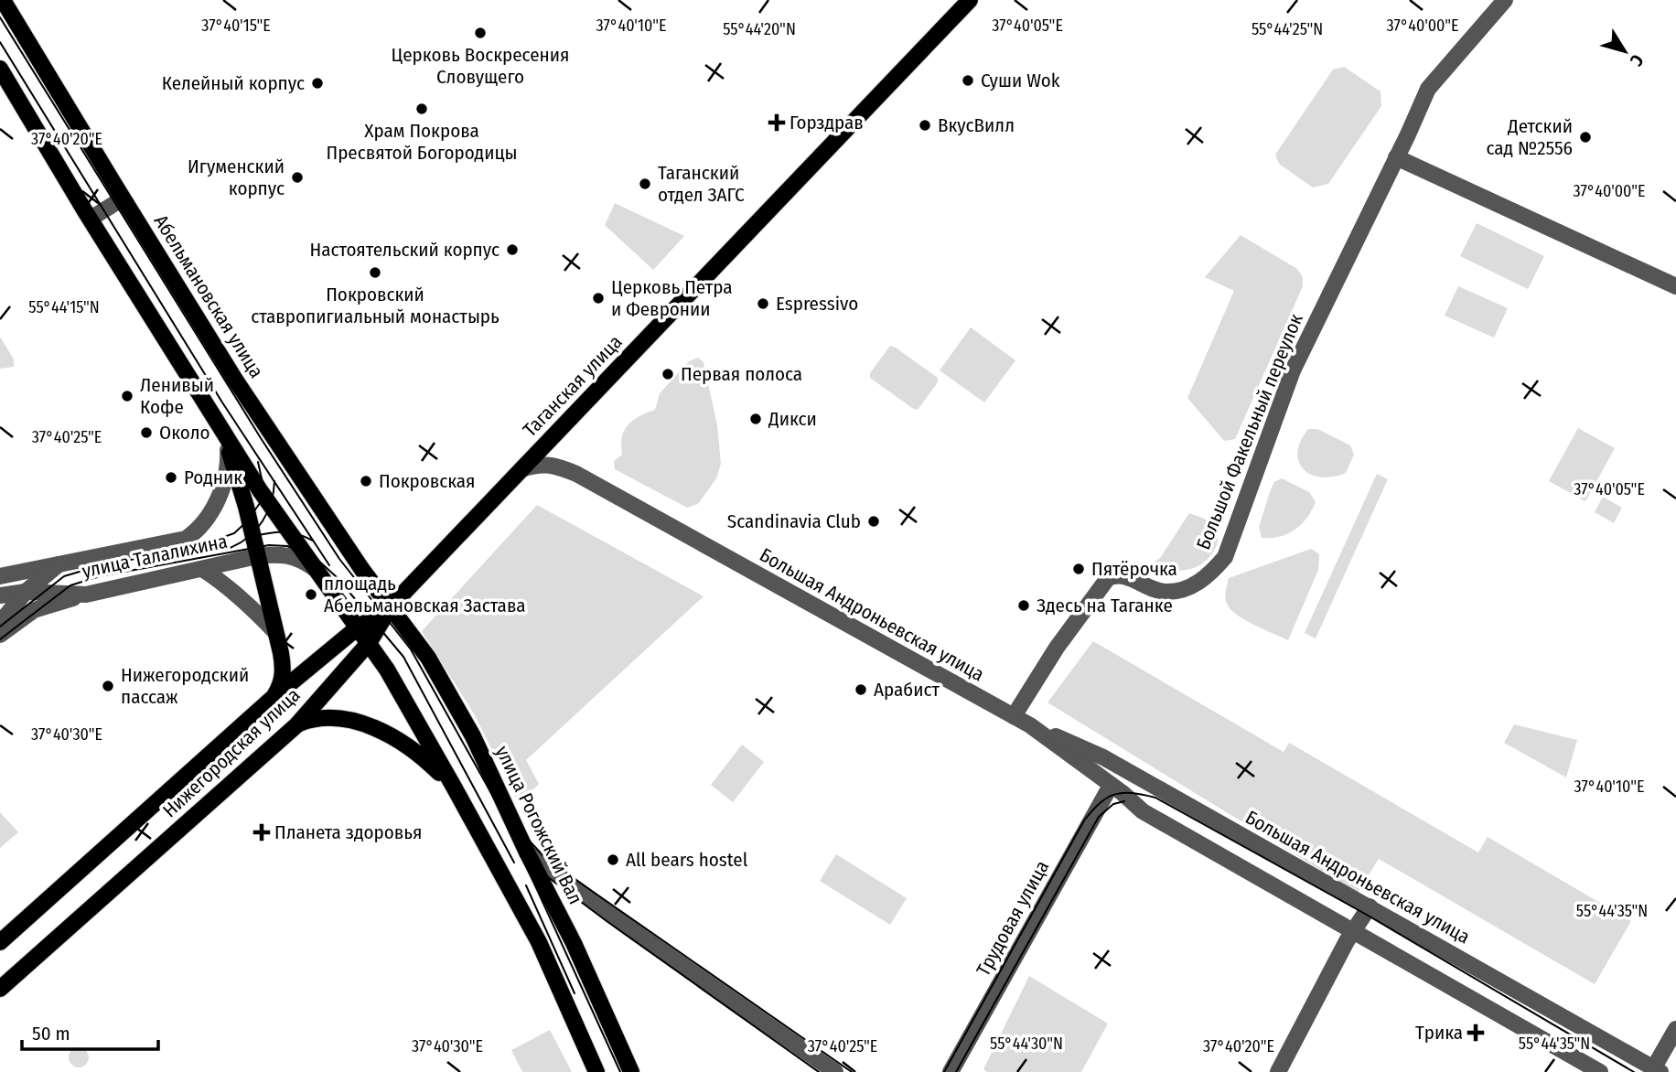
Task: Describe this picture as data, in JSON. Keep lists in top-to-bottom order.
{
  "streets": {
    "main road": [
      "Абельмановская улица",
      "Таганская улица",
      "Нижегородская улица",
      "улица Рогожский Вал"
    ],
    "street": [
      "Большой Факельный переулок",
      "улица Талалихина",
      "Большая Андроньевская улица",
      "Трудовая улица"
    ]
  },
  "crossings": [
    ["Абельмановская улица", "Таганская улица"],
    ["Абельмановская улица", "улица Рогожский Вал"],
    ["Таганская улица", "Большая Андроньевская улица"],
    ["Таганская улица", "улица Рогожский Вал"],
    ["Большой Факельный переулок", "Большая Андроньевская улица"],
    ["Большая Андроньевская улица", "Трудовая улица"]
  ],
  "places": {
    "other": [
      "Церковь Воскресения Словущего",
      "Суши Wok",
      "Келейный корпус",
      "Храм Покрова Пресвятой Богородицы",
      "ВкусВилл",
      "Детский сад №2556",
      "Игуменский корпус",
      "Таганский отдел ЗАГС",
      "Настоятельский корпус",
      "Покровский ставропигиальный монастырь",
      "Церковь Петра и Февронии",
      "Espressivo",
      "Первая полоса",
      "Ленивый Кофе",
      "Дикси",
      "Около",
      "Родник",
      "Покровская",
      "Scandinavia Club",
      "Пятёрочка",
      "площадь Абельмановская Застава",
      "Здесь на Таганке",
      "Нижегородский пассаж",
      "Арабист",
      "All bears hostel"
    ],
    "health": ["Горздрав", "Планета здоровья", "Трика"]
  },
  "scale_bar": "50 m",
  "north": "bottom right",
  "coordinates": [
    "37°40'10\"E",
    "37°40'15\"E",
    "37°40'05\"E",
    "37°40'00\"E",
    "55°44'20\"N",
    "55°44'25\"N",
    "37°40'20\"E",
    "55°44'15\"N",
    "37°40'25\"E",
    "37°40'30\"E",
    "55°44'35\"N",
    "55°44'30\"N"
  ]
}
